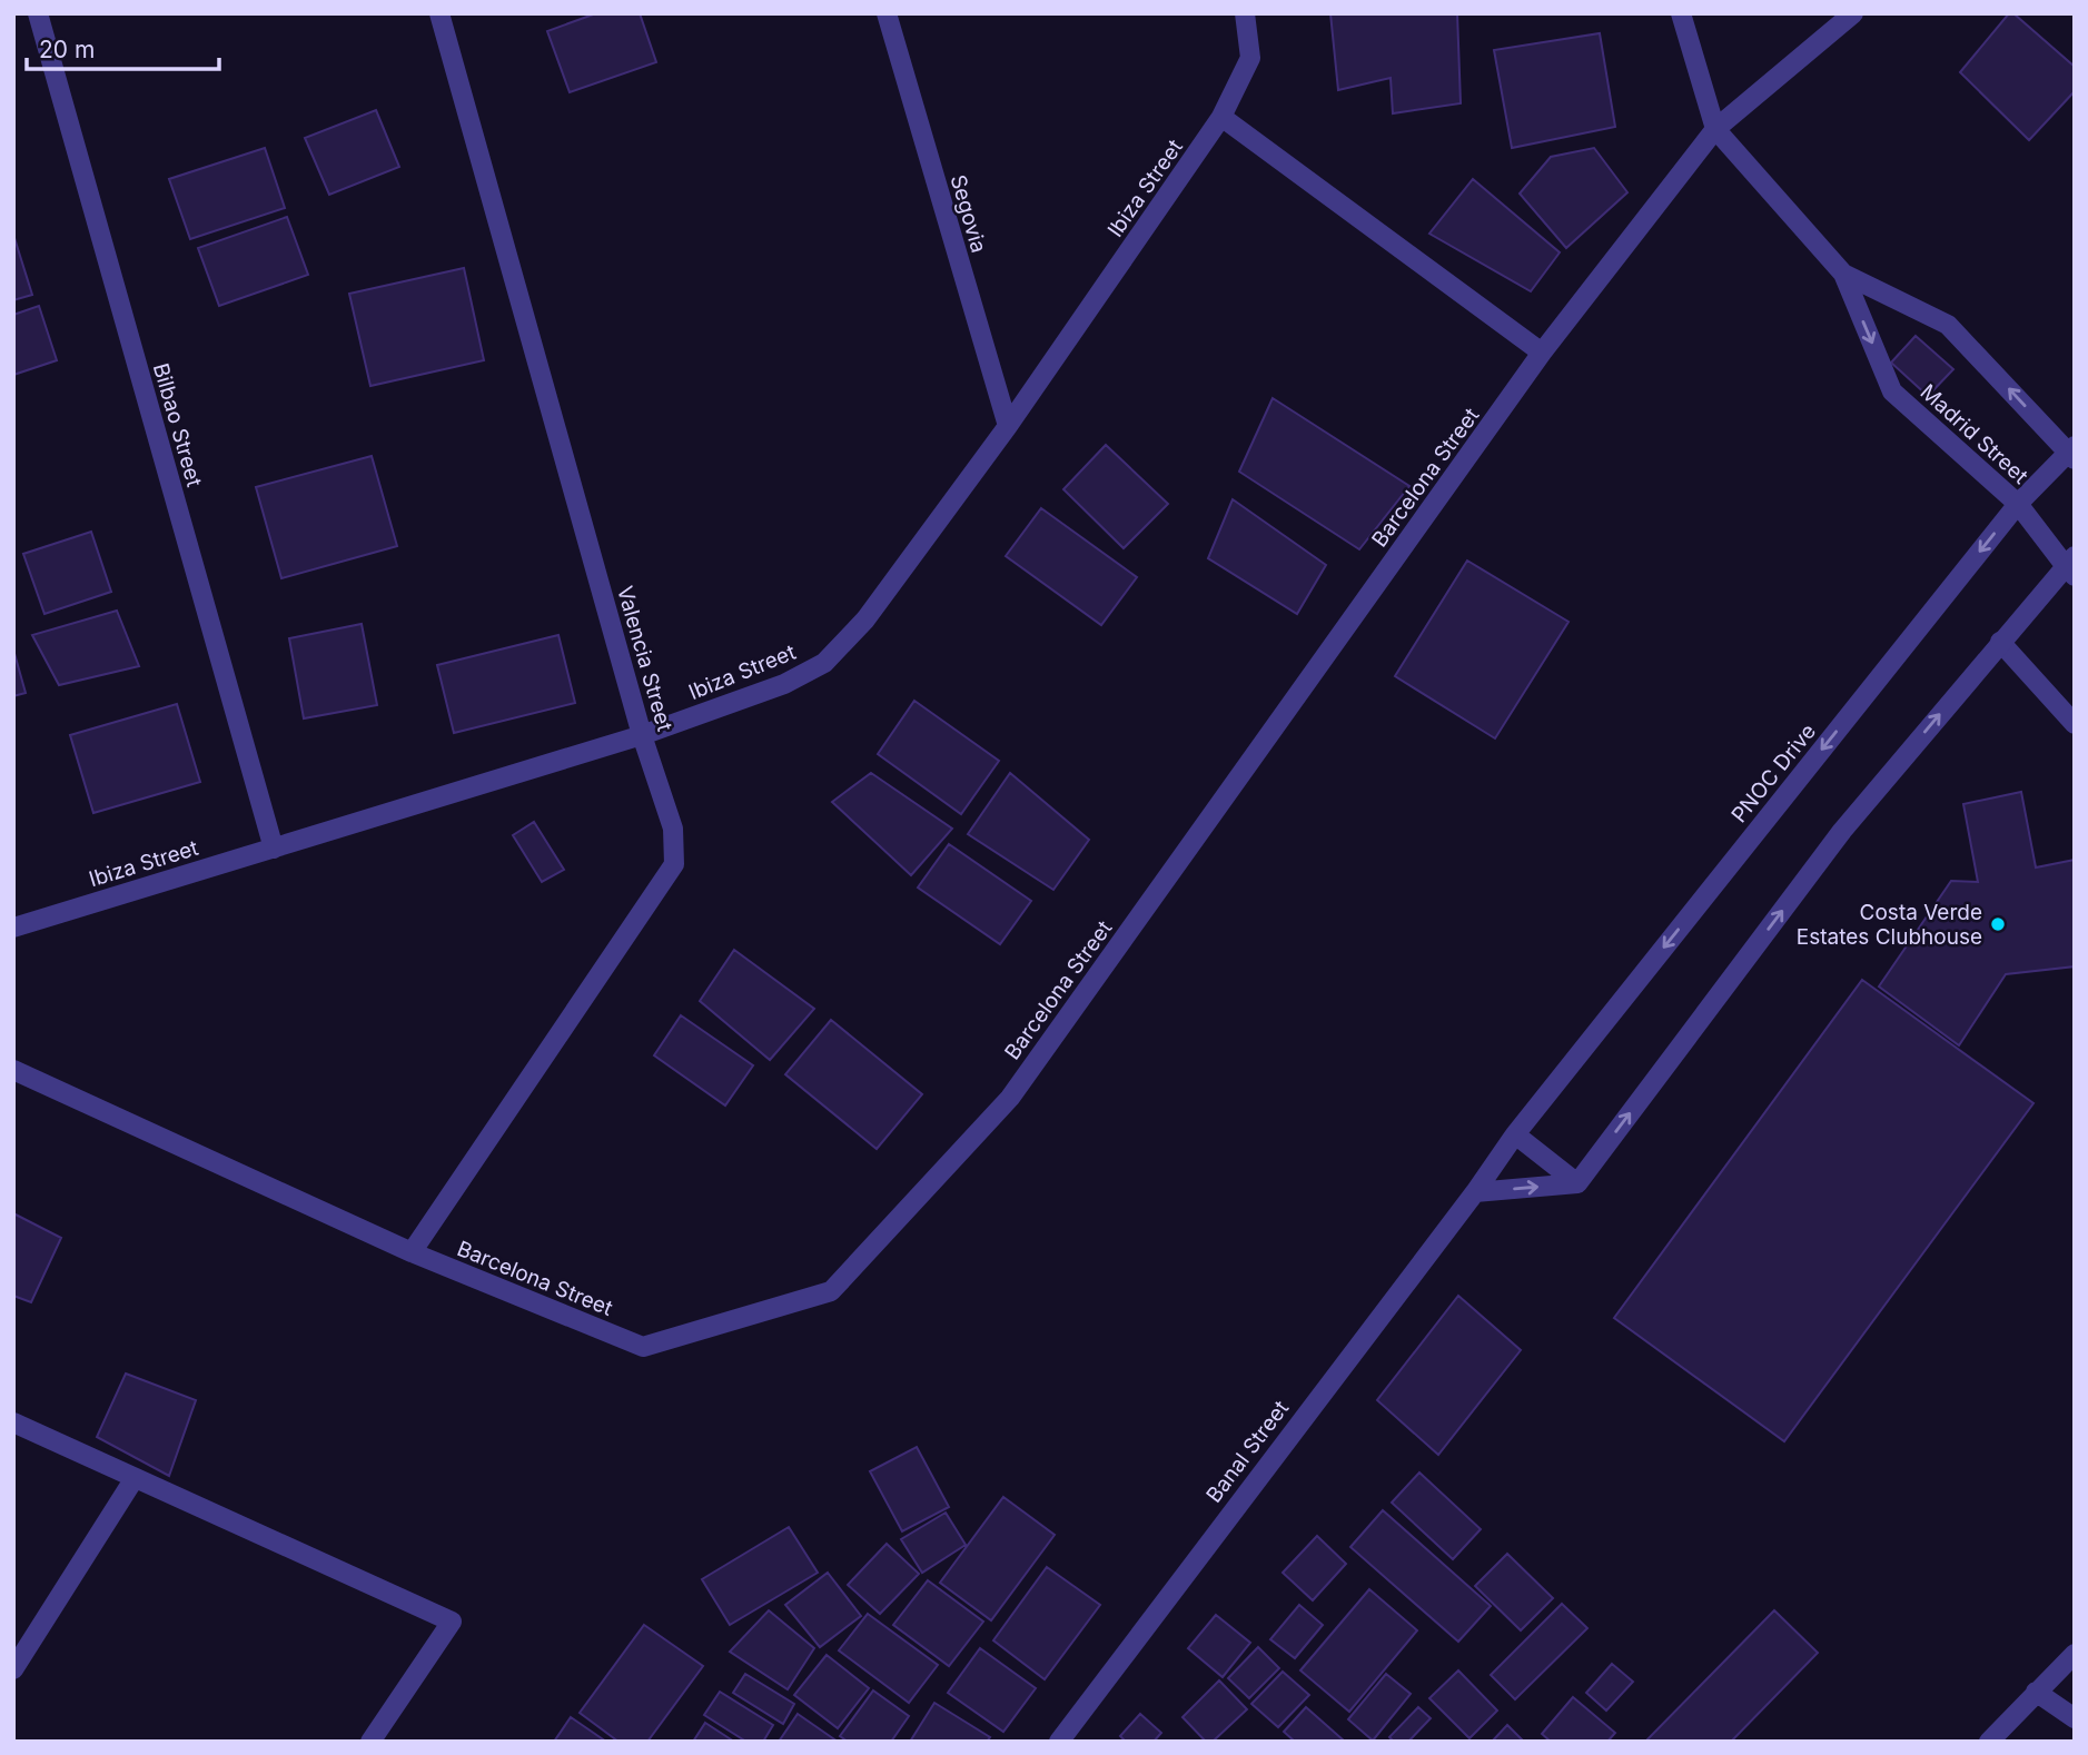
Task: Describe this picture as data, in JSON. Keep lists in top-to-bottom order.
{
  "streets": {
    "street": [
      "Ibiza Street",
      "Segovia",
      "Bilbao Street",
      "Madrid Street",
      "Barcelona Street",
      "Valencia Street",
      "PNOC Drive",
      "Banal Street"
    ]
  },
  "crossings": [
    ["Ibiza Street", "Segovia"],
    ["Ibiza Street", "Bilbao Street"],
    ["Ibiza Street", "Valencia Street"],
    ["Madrid Street", "Barcelona Street"],
    ["Madrid Street", "PNOC Drive"],
    ["Barcelona Street", "Valencia Street"],
    ["PNOC Drive", "Banal Street"]
  ],
  "places": ["Costa Verde Estates Clubhouse"],
  "scale_bar": "20 m"
}
